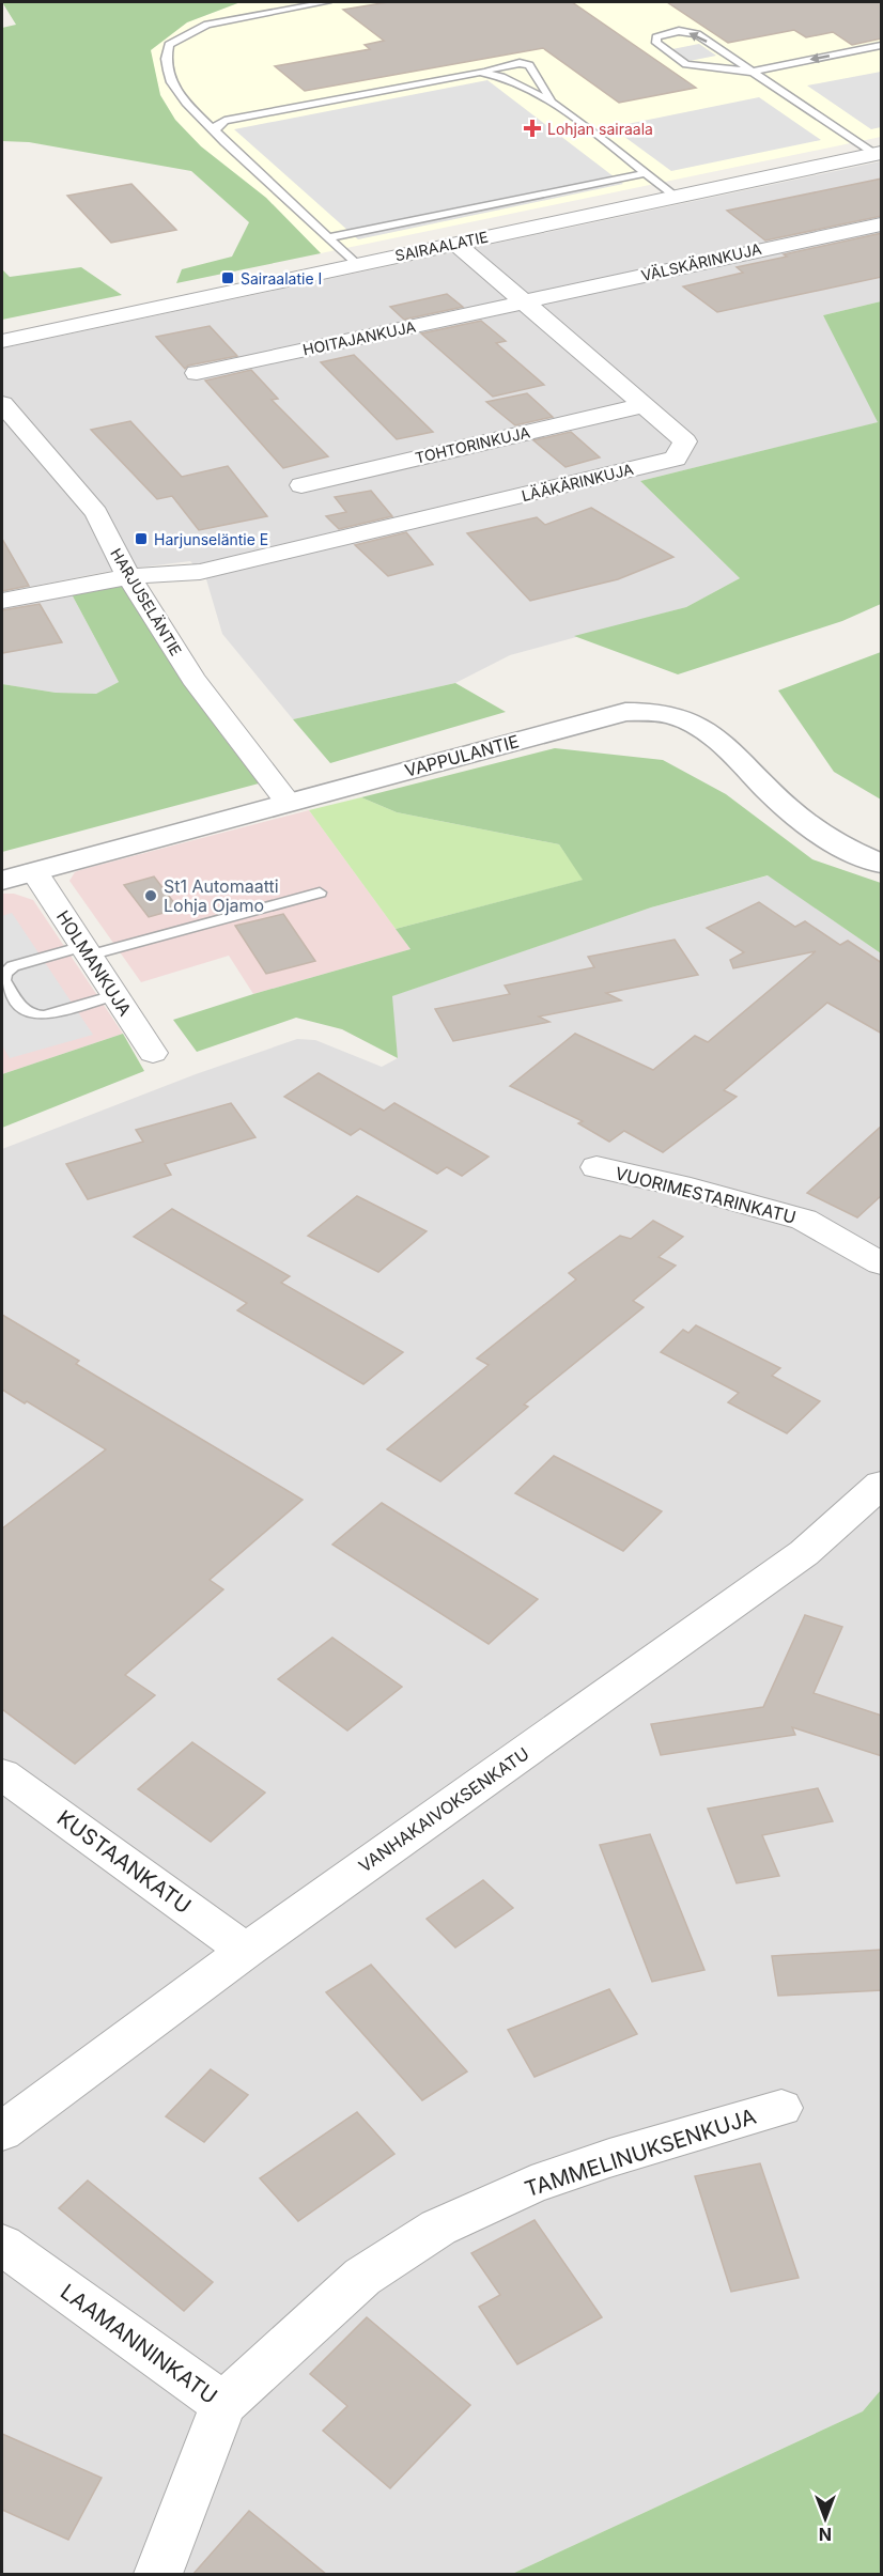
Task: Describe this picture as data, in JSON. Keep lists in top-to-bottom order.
{
  "streets": {
    "street": [
      "SAIRAALATIE",
      "VÄLSKÄRINKUJA",
      "HOITAJANKUJA",
      "TOHTORINKUJA",
      "LÄÄKÄRINKUJA",
      "HARJUSELÄNTIE",
      "VAPPULANTIE",
      "HOLMANKUJA",
      "VUORIMESTARINKATU",
      "VANHAKAIVOKSENKATU",
      "KUSTAANKATU",
      "TAMMELINUKSENKUJA",
      "LAAMANNINKATU"
    ]
  },
  "crossings": [
    ["SAIRAALATIE", "LÄÄKÄRINKUJA"],
    ["VÄLSKÄRINKUJA", "HOITAJANKUJA"],
    ["VÄLSKÄRINKUJA", "LÄÄKÄRINKUJA"],
    ["HOITAJANKUJA", "LÄÄKÄRINKUJA"],
    ["TOHTORINKUJA", "LÄÄKÄRINKUJA"],
    ["LÄÄKÄRINKUJA", "HARJUSELÄNTIE"],
    ["HARJUSELÄNTIE", "VAPPULANTIE"],
    ["VAPPULANTIE", "HOLMANKUJA"],
    ["VANHAKAIVOKSENKATU", "KUSTAANKATU"],
    ["TAMMELINUKSENKUJA", "LAAMANNINKATU"]
  ],
  "places": {
    "health": ["Lohjan sairaala"],
    "transit": ["Sairaalatie I", "Harjunseläntie E"],
    "other": ["St1 Automaatti Lohja Ojamo"]
  },
  "north": "bottom"
}
